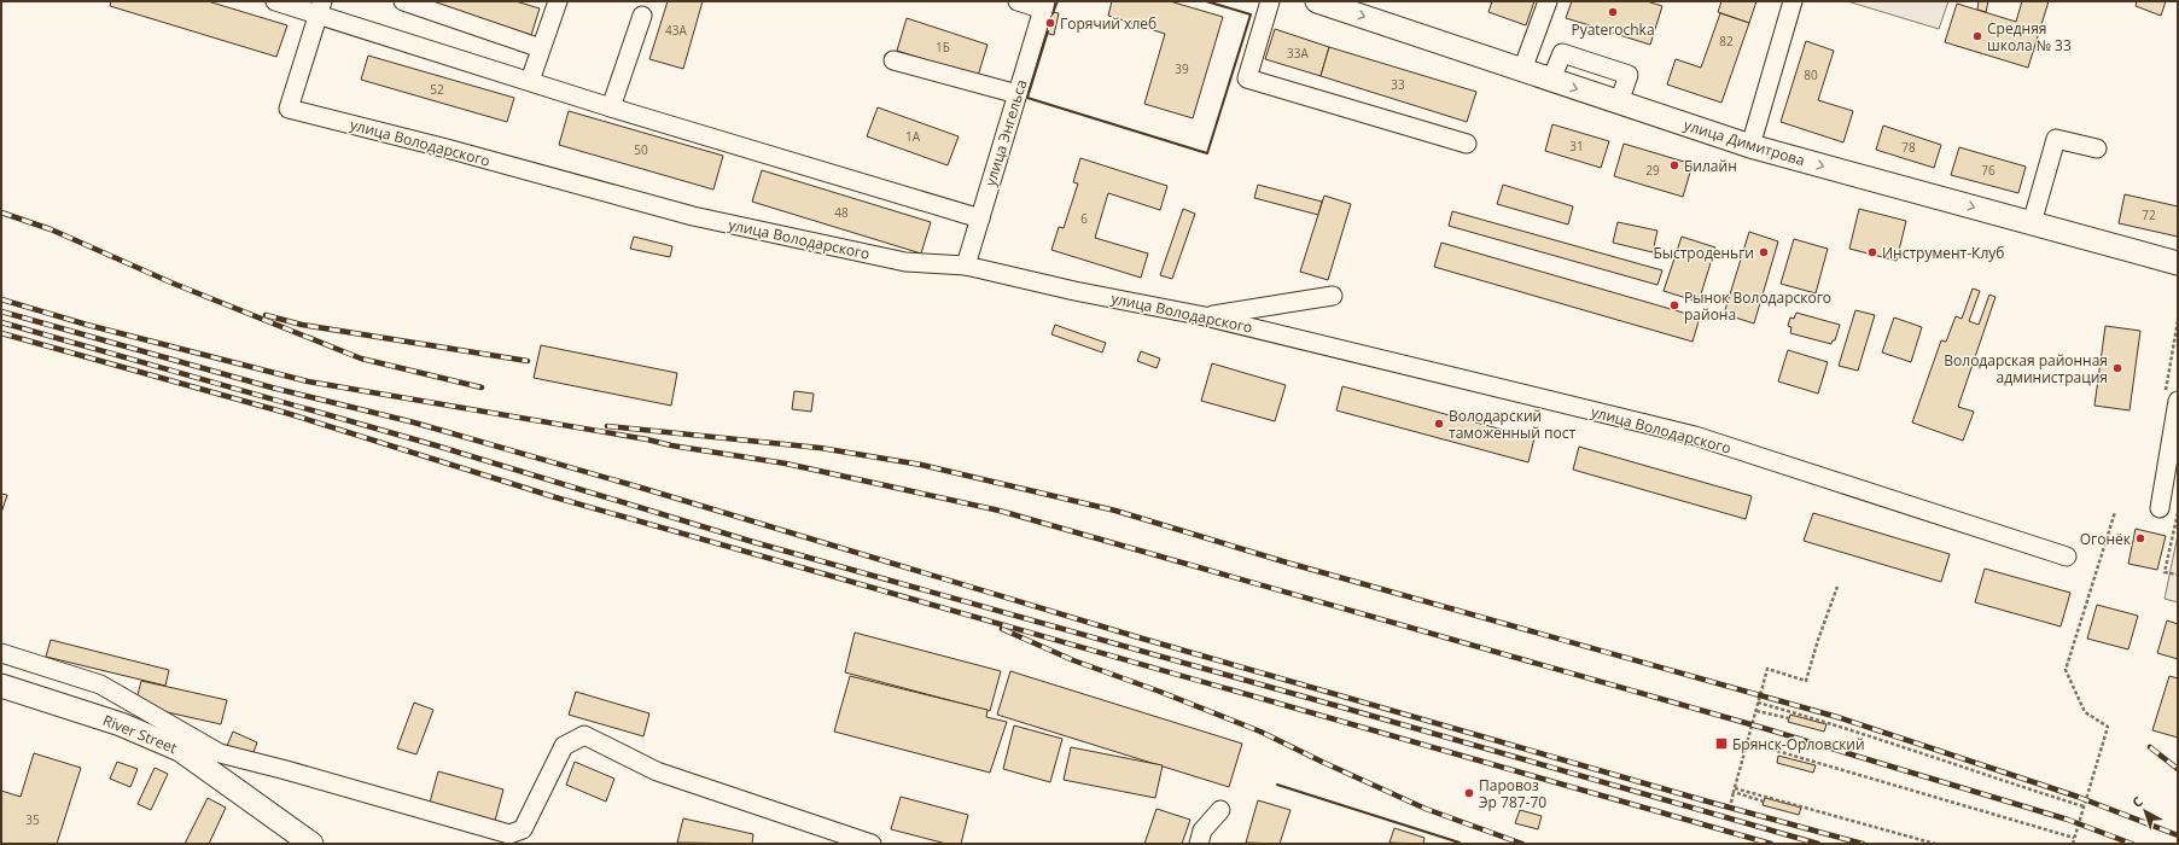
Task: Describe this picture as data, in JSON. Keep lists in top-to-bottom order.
{
  "streets": {
    "main road": ["улица Димитрова", "River Street"],
    "street": ["улица Энгельса", "улица Володарского"]
  },
  "crossings": [
    ["улица Энгельса", "улица Володарского"]
  ],
  "one_way": ["улица Димитрова"],
  "places": {
    "other": [
      "Pyaterochka",
      "Горячий хлеб",
      "Средняя школа № 33",
      "Билайн",
      "Быстроденьги",
      "Инструмент-Клуб",
      "Рынок Володарского района",
      "Володарская районная администрация",
      "Володарский таможенный пост",
      "Огонёк",
      "Паровоз Эр 787-70"
    ],
    "transit": ["Брянск-Орловский"]
  },
  "house_numbers": [
    "43А",
    "82",
    "1Б",
    "33А",
    "39",
    "80",
    "33",
    "52",
    "1А",
    "31",
    "78",
    "50",
    "29",
    "76",
    "48",
    "72",
    "6",
    "35"
  ],
  "north": "top left"
}
